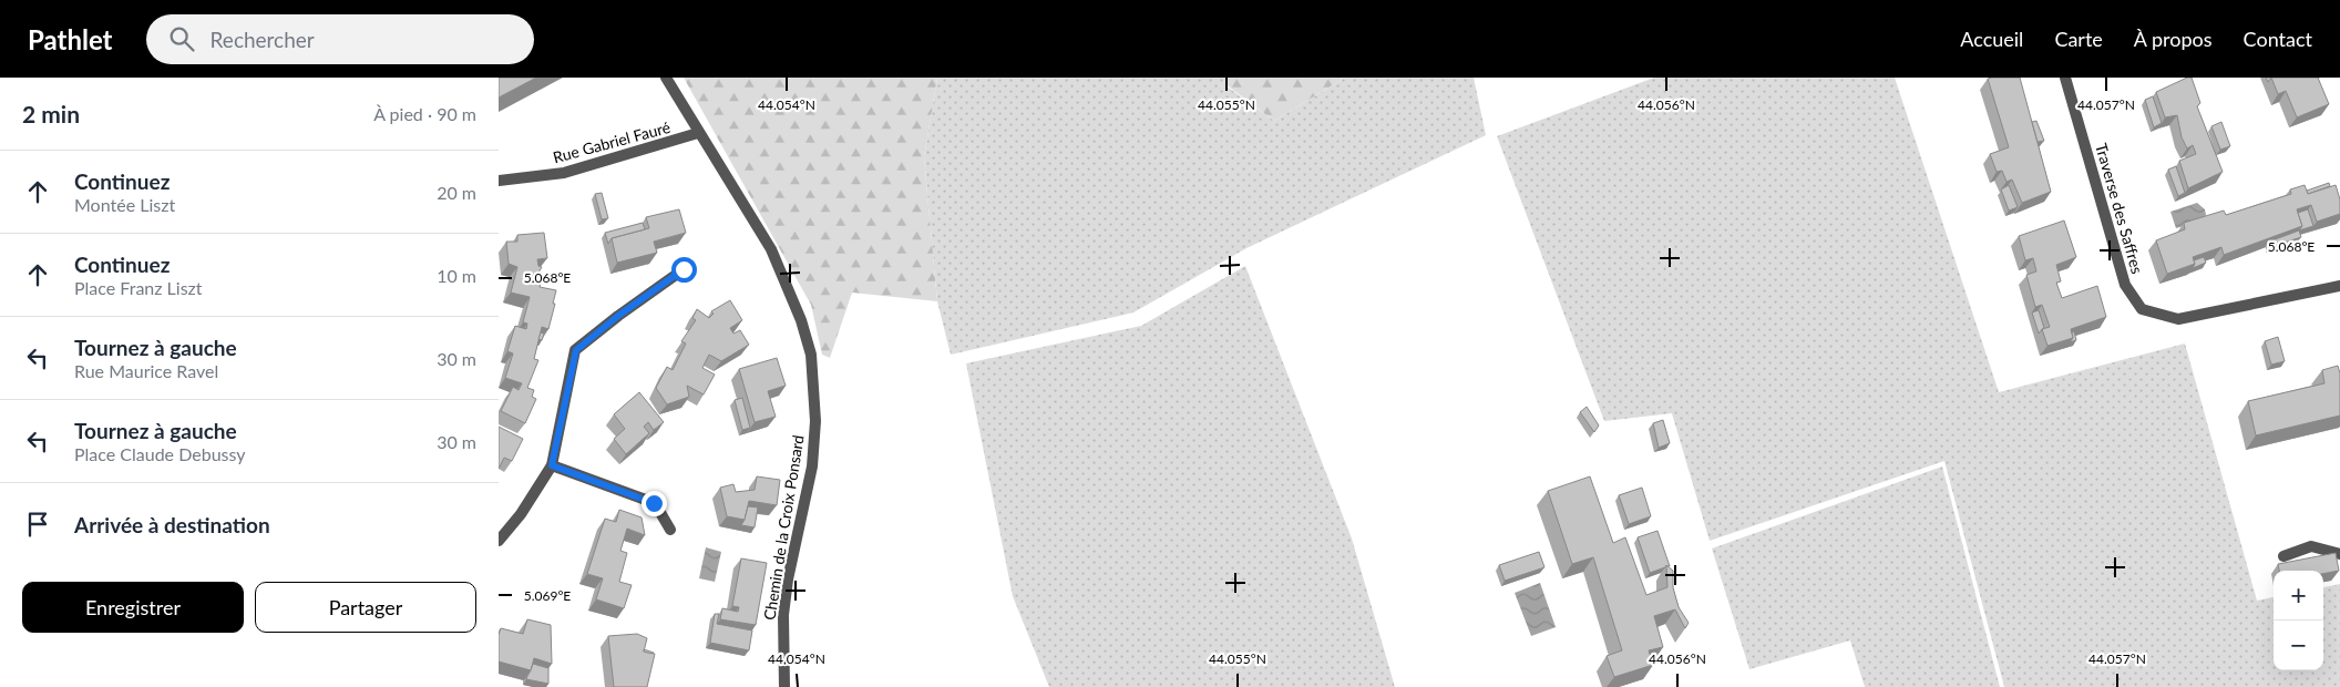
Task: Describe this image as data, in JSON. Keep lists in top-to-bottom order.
{
  "streets": {
    "street": ["Rue Gabriel Fauré", "Traverse des Saffres", "Chemin de la Croix Ponsard"]
  },
  "crossings": [
    ["Rue Gabriel Fauré", "Chemin de la Croix Ponsard"]
  ],
  "page": {
    "header": "Pathlet",
    "search": "Rechercher",
    "nav": [
      "Accueil",
      "Carte",
      "À propos",
      "Contact"
    ],
    "heading": ["2 min", "À pied · 90 m"],
    "list": [
      ["Continuez", "Montée Liszt", "20 m"],
      ["Continuez", "Place Franz Liszt", "10 m"],
      ["Tournez à gauche", "Rue Maurice Ravel", "30 m"],
      ["Tournez à gauche", "Place Claude Debussy", "30 m"],
      "Arrivée à destination"
    ],
    "buttons": ["Enregistrer", "Partager"],
    "map_buttons": ["+", "−"]
  },
  "coordinates": [
    "44.054°N",
    "44.055°N",
    "44.056°N",
    "44.057°N",
    "5.068°E",
    "5.069°E"
  ]
}
